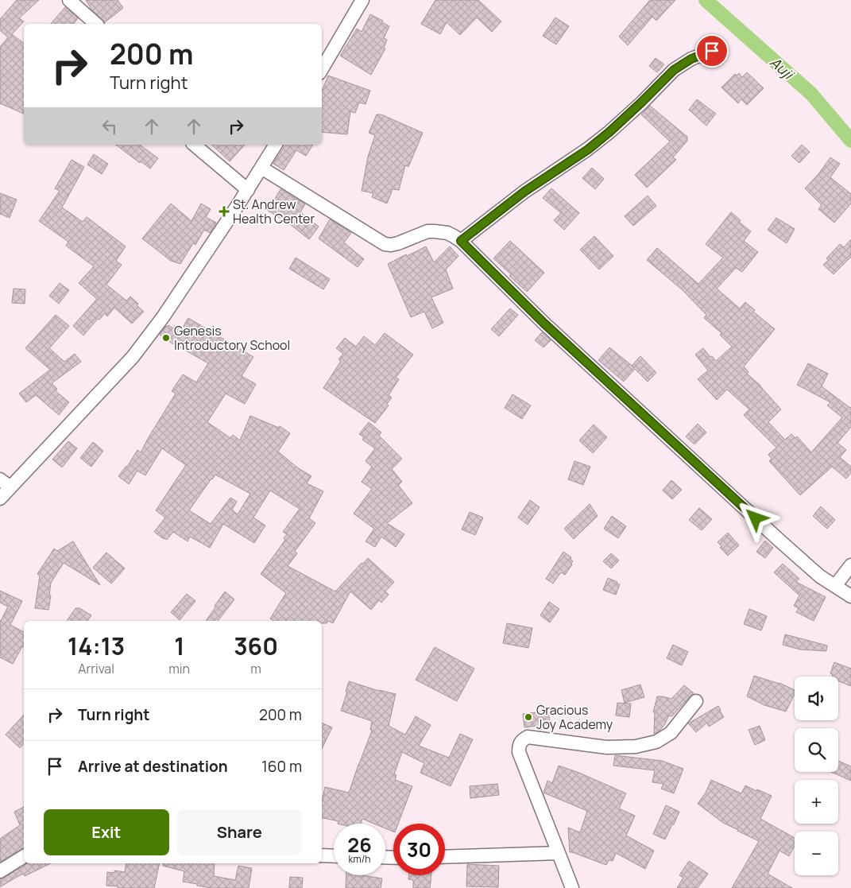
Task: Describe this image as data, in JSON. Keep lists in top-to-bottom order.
{
  "water": ["Auji"],
  "places": {
    "health": ["St. Andrew Health Center"],
    "other": ["Genesis Introductory School", "Gracious Joy Academy"]
  },
  "page": {
    "turn": ["200 m", "Turn right"],
    "eta": [
      "14:13",
      "Arrival",
      "1",
      "min",
      "360",
      "m"
    ],
    "map_buttons": ["+", "−"],
    "list": [
      {
        "name": "Turn right",
        "value": "200 m"
      },
      {
        "name": "Arrive at destination",
        "value": "160 m"
      }
    ],
    "buttons": ["Exit", "Share"],
    "speed": "26 km/h",
    "limit": "30"
  }
}
